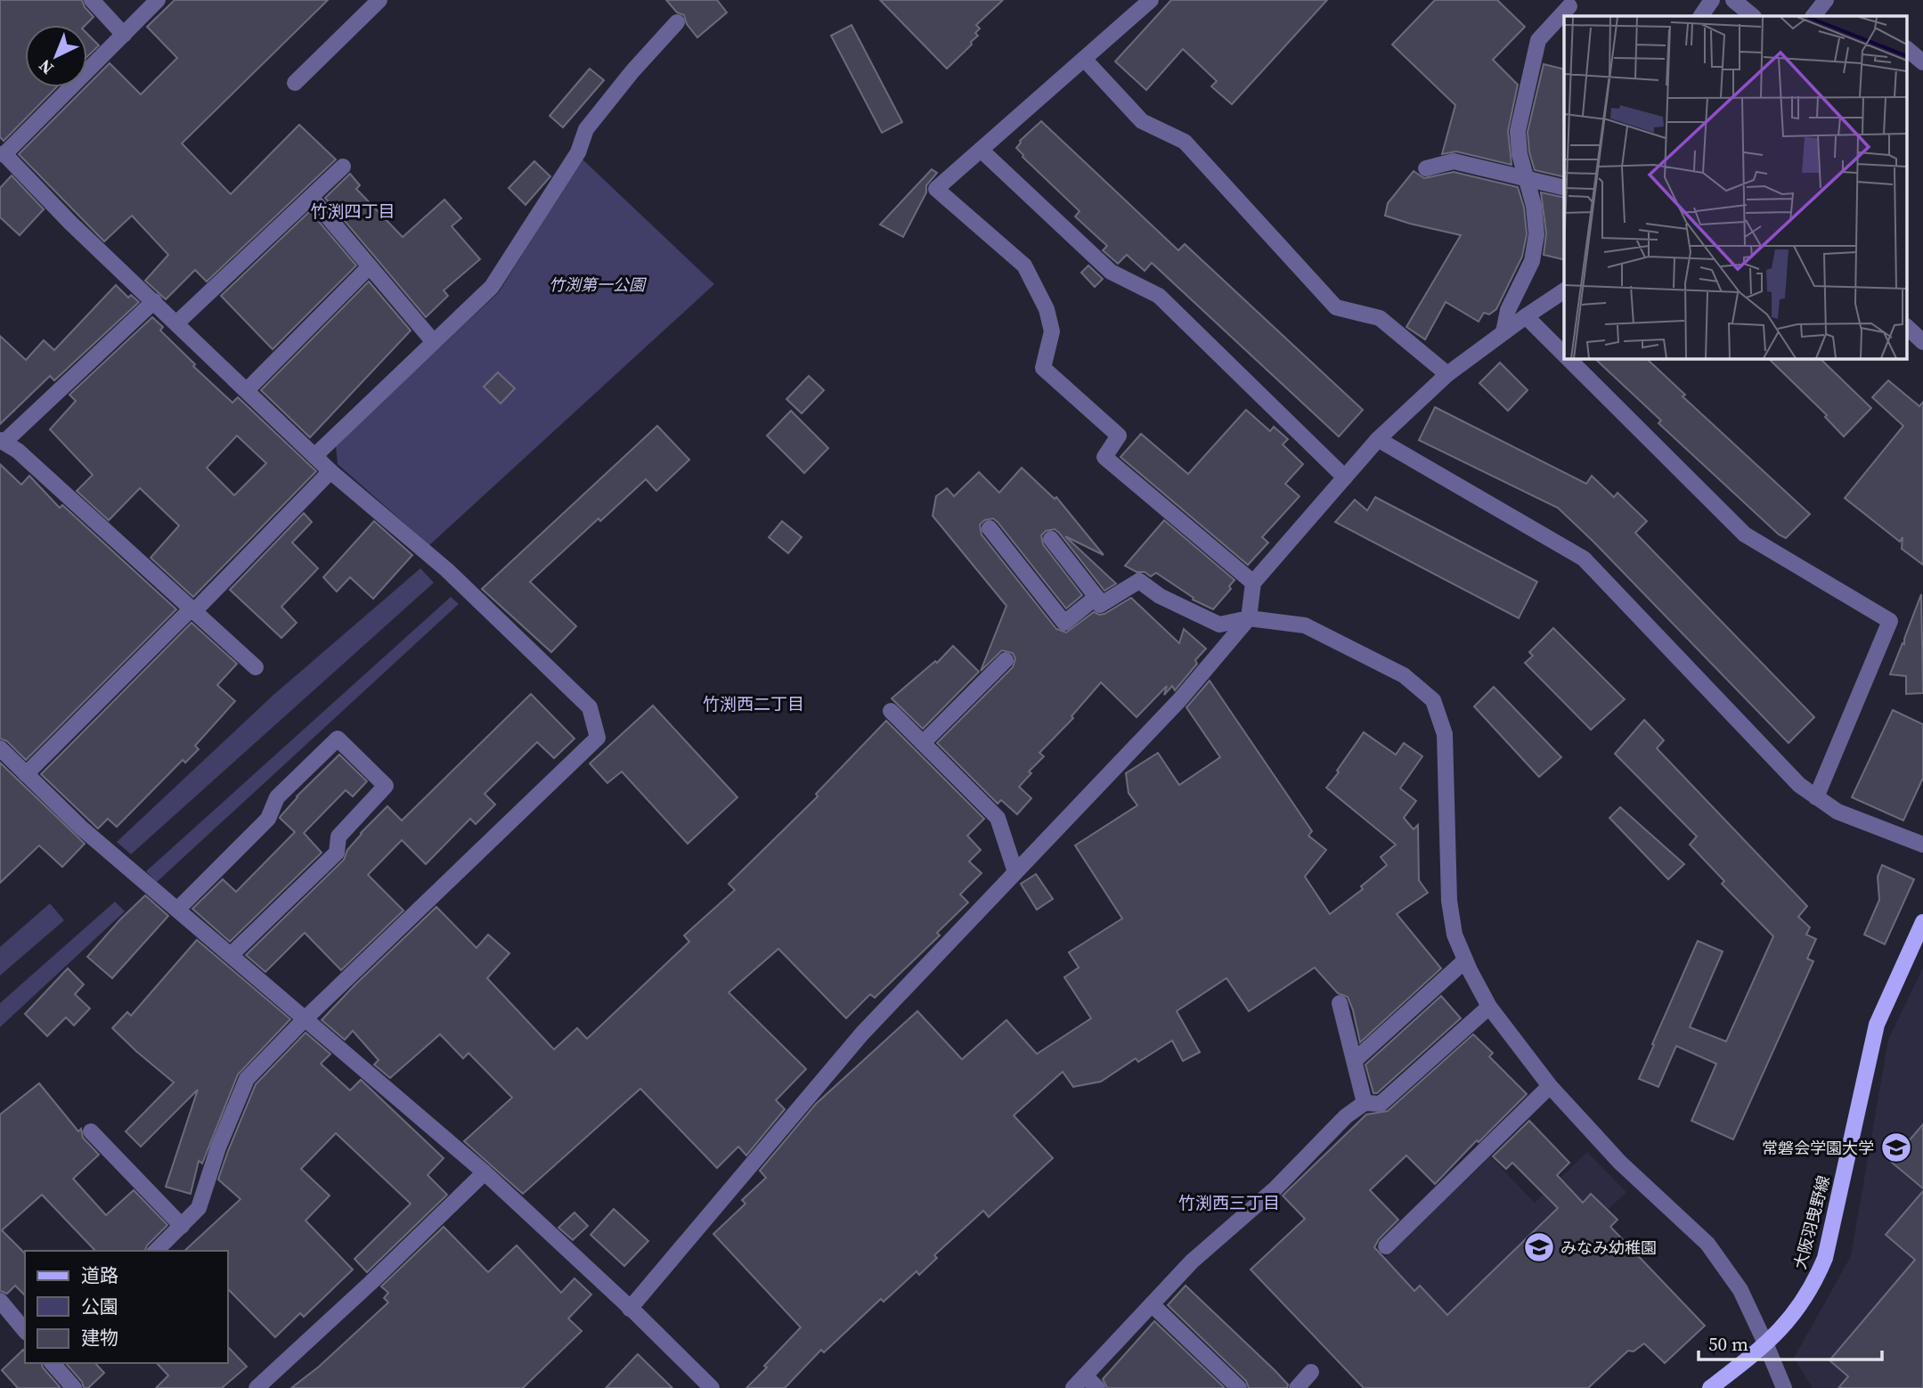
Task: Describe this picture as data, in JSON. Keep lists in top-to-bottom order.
{
  "streets": {
    "main road": ["大阪羽曳野線"]
  },
  "districts": ["竹渕四丁目", "竹渕西二丁目", "竹渕西三丁目"],
  "parks": ["竹渕第一公園"],
  "places": {
    "school or university": ["常磐会学園大学", "みなみ幼稚園"]
  },
  "legend": ["道路", "公園", "建物"],
  "scale_bar": "50 m",
  "north": "bottom left"
}
